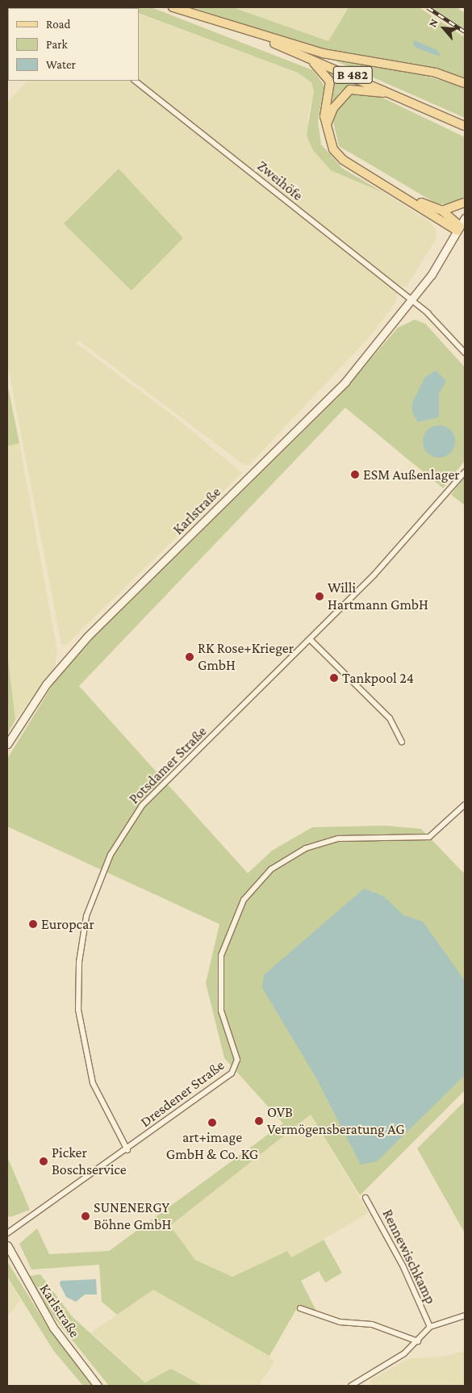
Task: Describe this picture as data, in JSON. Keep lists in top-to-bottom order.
{
  "streets": {
    "main road": ["B 482"],
    "street": [
      "Zweihöfe",
      "Karlstraße",
      "Potsdamer Straße",
      "Dresdener Straße",
      "Rennewischkamp"
    ]
  },
  "crossings": [
    ["Zweihöfe", "Karlstraße"],
    ["Potsdamer Straße", "Dresdener Straße"]
  ],
  "places": [
    "ESM Außenlager",
    "Willi Hartmann GmbH",
    "RK Rose+Krieger GmbH",
    "Tankpool 24",
    "Europcar",
    "OVB Vermögensberatung AG",
    "art+image GmbH & Co. KG",
    "Picker Boschservice",
    "SUNENERGY Böhne GmbH"
  ],
  "legend": ["Road", "Park", "Water"],
  "north": "top left"
}
